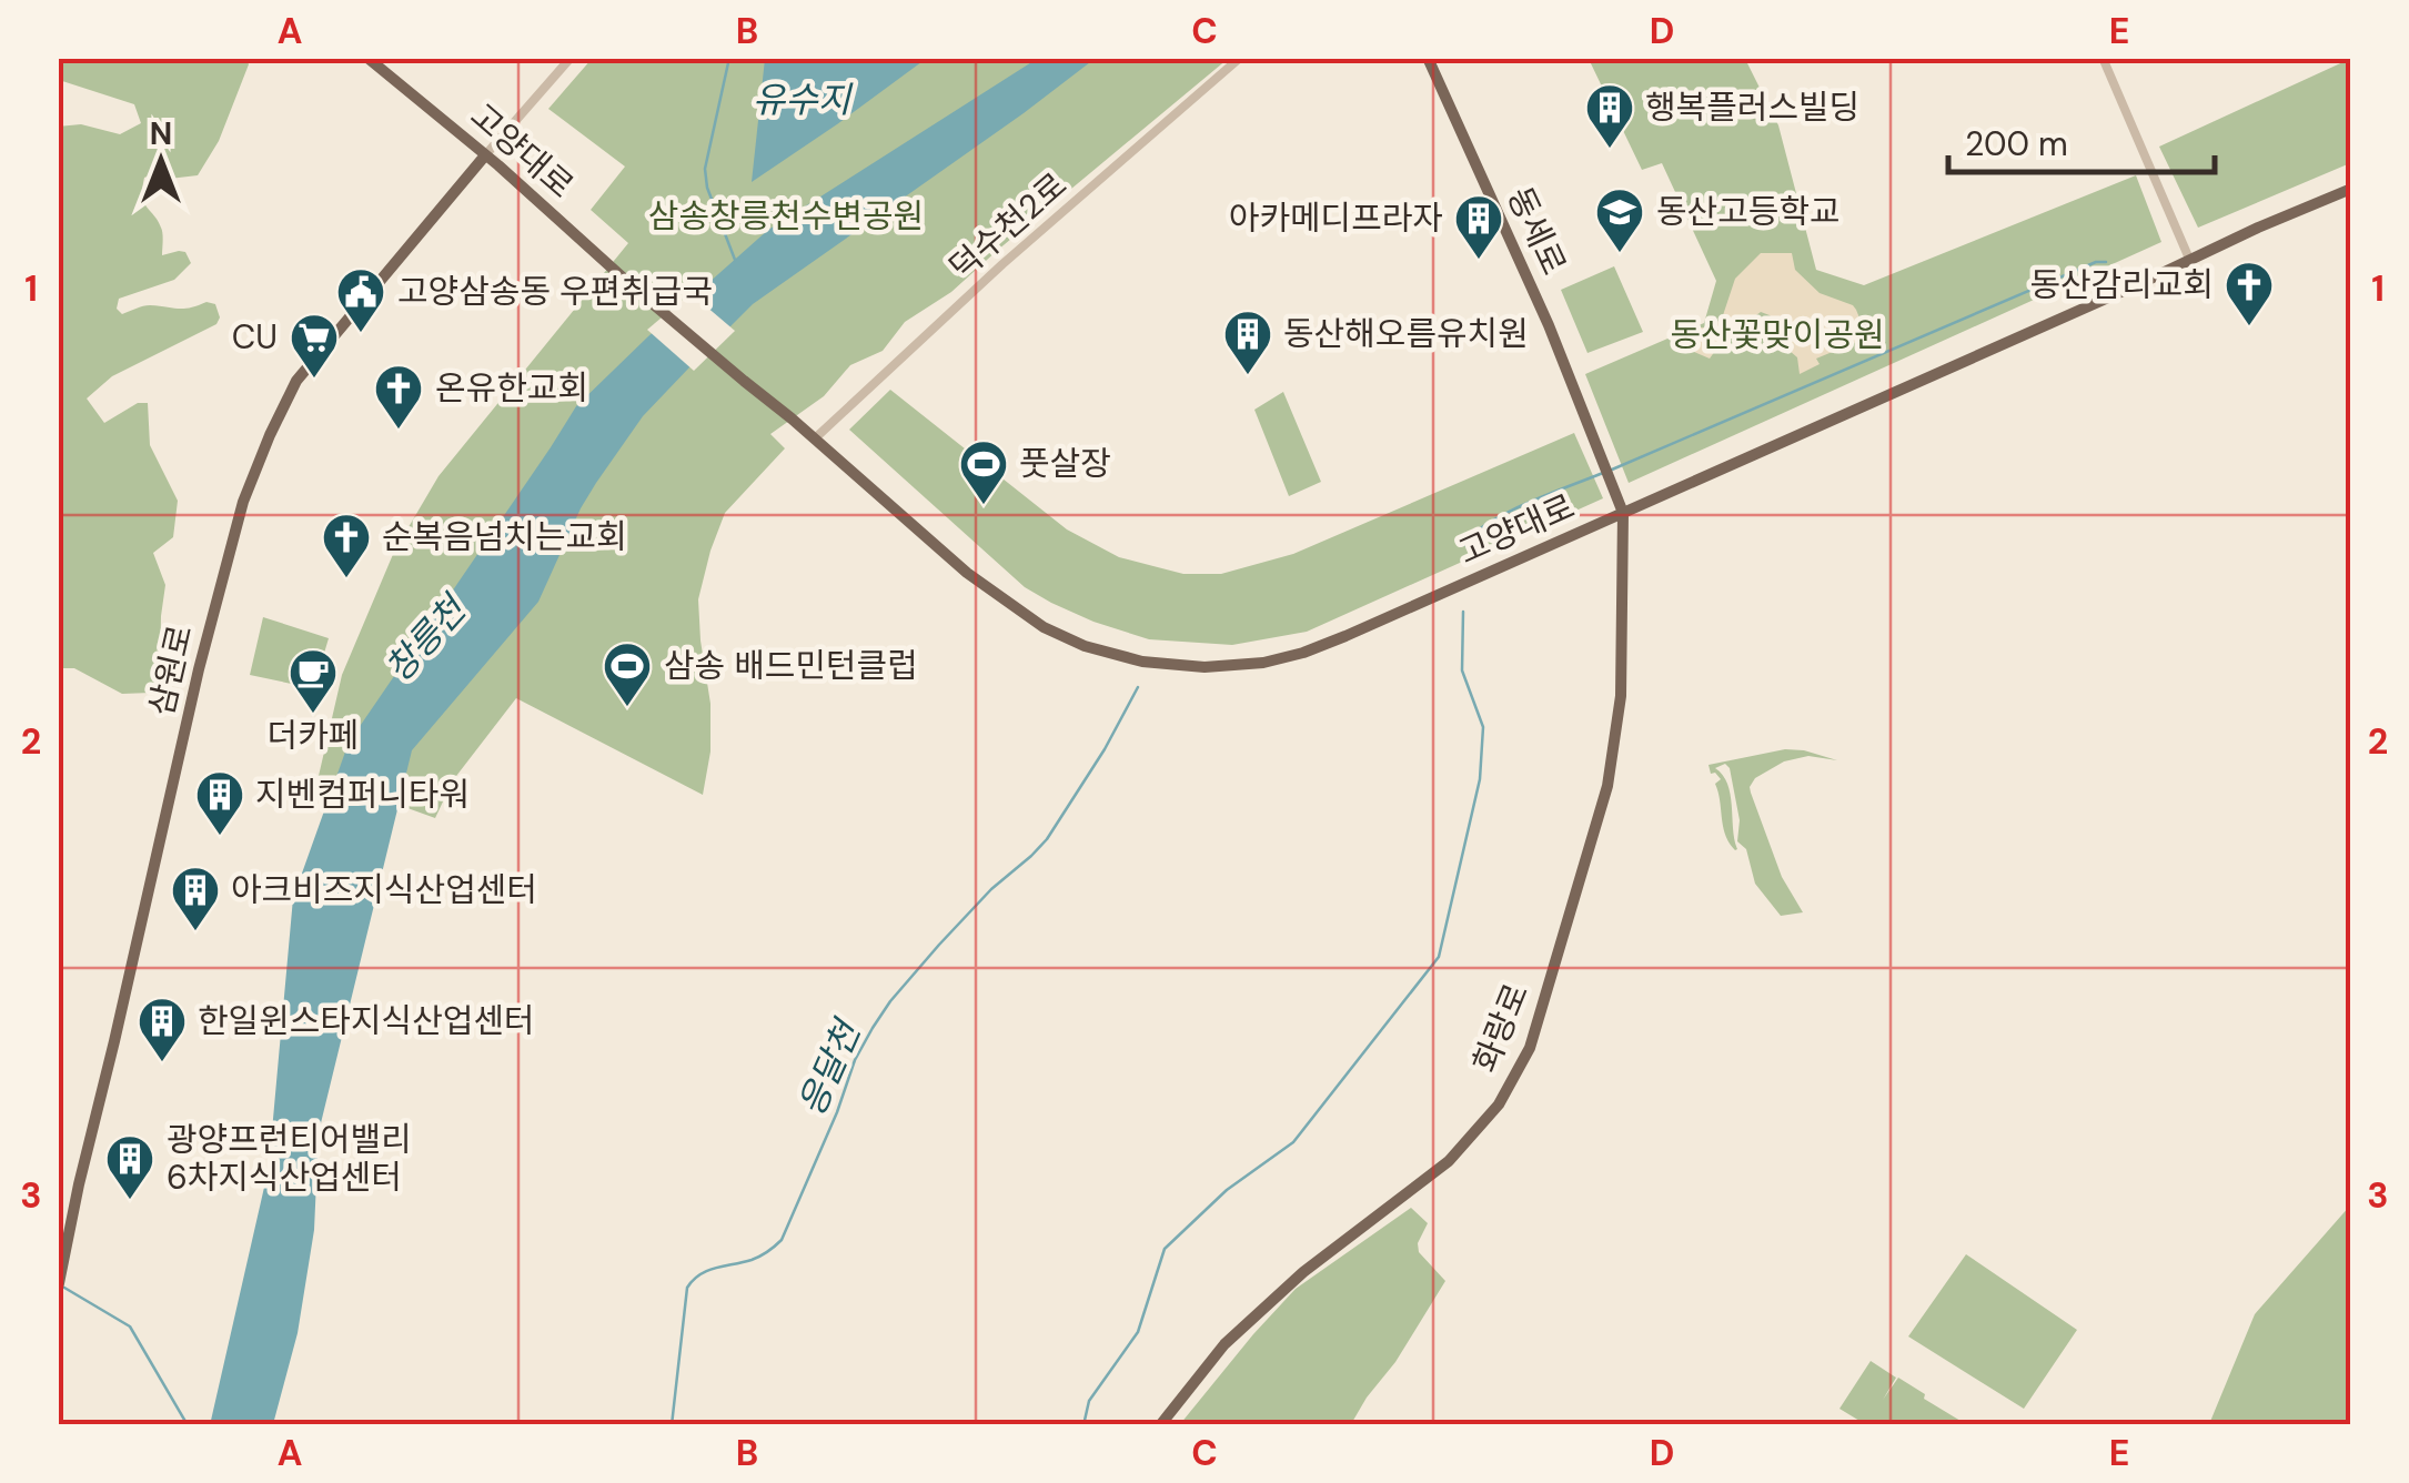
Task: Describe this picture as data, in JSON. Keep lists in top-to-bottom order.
{
  "streets": {
    "main road": [
      "고양대로",
      "동세로",
      "삼원로",
      "화랑로"
    ],
    "street": ["덕수천2로"]
  },
  "crossings": [
    ["고양대로", "덕수천2로"],
    ["고양대로", "동세로"],
    ["고양대로", "삼원로"],
    ["고양대로", "화랑로"],
    ["동세로", "화랑로"]
  ],
  "water": ["유수지", "창릉천", "응달천"],
  "parks": ["삼송창릉천수변공원", "동산꽃맞이공원"],
  "places": {
    "building": [
      "행복플러스빌딩",
      "아카메디프라자",
      "동산해오름유치원",
      "지벤컴퍼니타워",
      "아크비즈지식산업센터",
      "한일윈스타지식산업센터",
      "광양프런티어밸리 6차지식산업센터"
    ],
    "school or university": ["동산고등학교"],
    "church": ["동산감리교회", "온유한교회", "순복음넘치는교회"],
    "public building": ["고양삼송동 우편취급국"],
    "supermarket": ["CU"],
    "sports": ["풋살장", "삼송 배드민턴클럽"],
    "cafe": ["더카페"]
  },
  "scale_bar": "200 m",
  "north": "top",
  "grid": {
    "columns": [
      "A",
      "B",
      "C",
      "D",
      "E"
    ],
    "rows": ["1", "2", "3"]
  }
}
